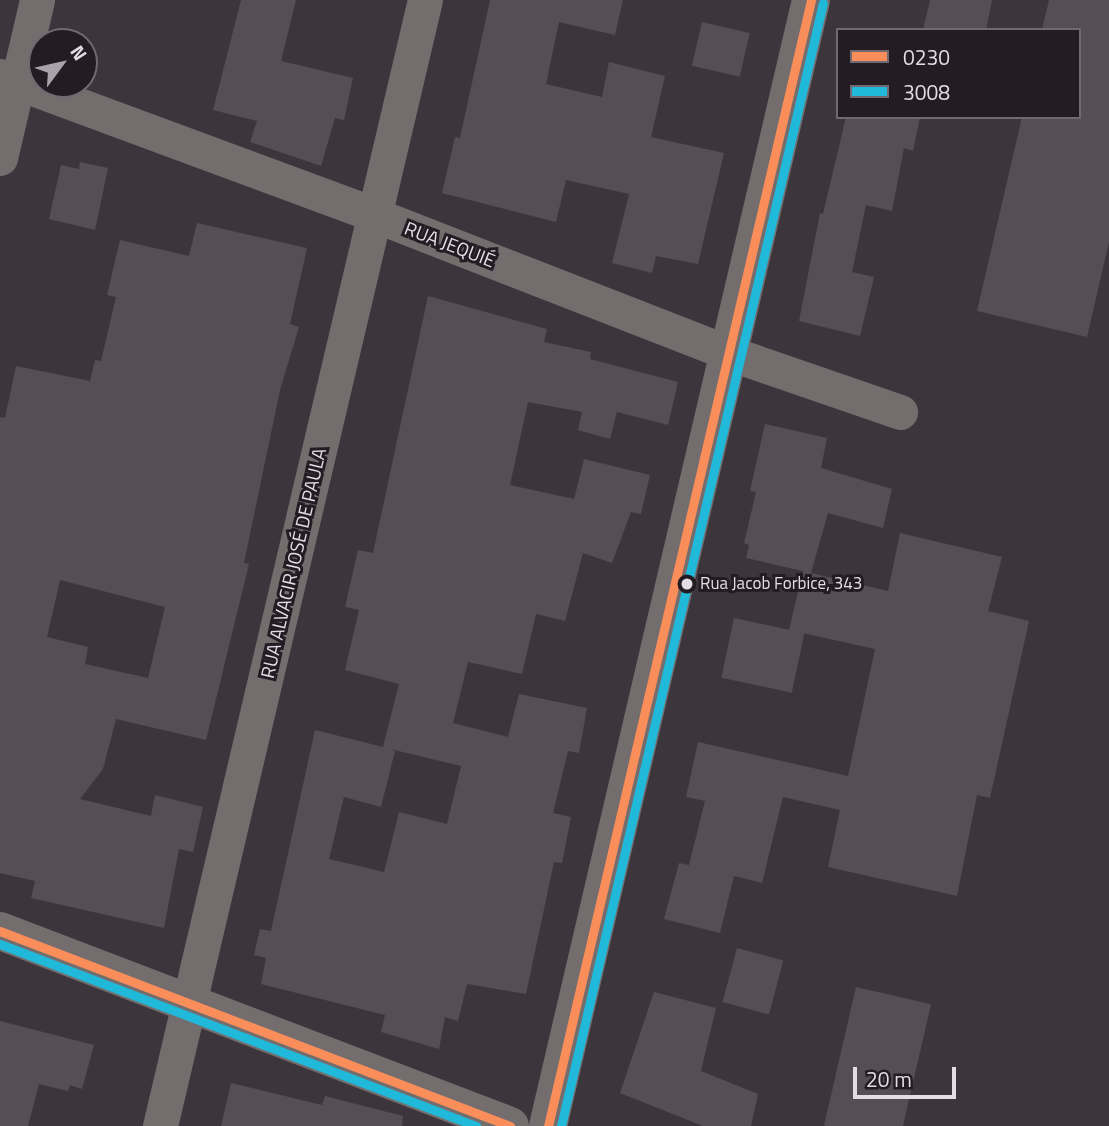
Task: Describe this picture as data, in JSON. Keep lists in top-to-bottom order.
{
  "streets": {
    "street": ["RUA JEQUIÉ", "RUA ALVACIR JOSÉ DE PAULA"]
  },
  "crossings": [
    ["RUA JEQUIÉ", "RUA ALVACIR JOSÉ DE PAULA"]
  ],
  "places": ["Rua Jacob Forbice, 343"],
  "lines": ["transit line 0230", "transit line 3008"],
  "legend": ["0230", "3008"],
  "scale_bar": "20 m",
  "north": "top right"
}
